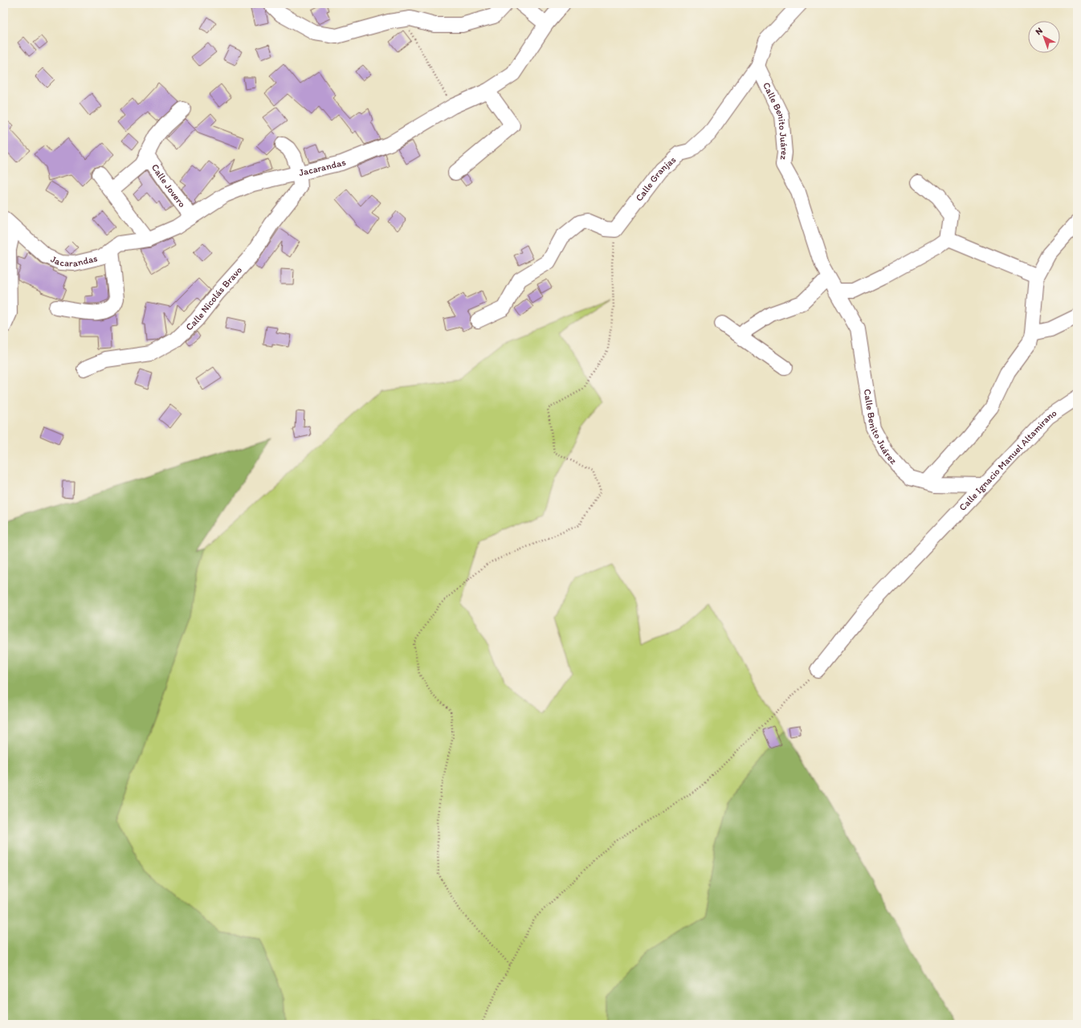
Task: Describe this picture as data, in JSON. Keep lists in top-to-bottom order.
{
  "streets": {
    "street": [
      "Calle Benito Juárez",
      "Jacarandas",
      "Calle Granjas",
      "Calle Jovero",
      "Calle Nicolás Bravo",
      "Calle Ignacio Manuel Altamirano"
    ]
  },
  "crossings": [
    ["Calle Benito Juárez", "Calle Granjas"],
    ["Calle Benito Juárez", "Calle Ignacio Manuel Altamirano"],
    ["Jacarandas", "Calle Jovero"],
    ["Jacarandas", "Calle Nicolás Bravo"]
  ],
  "north": "top left"
}
